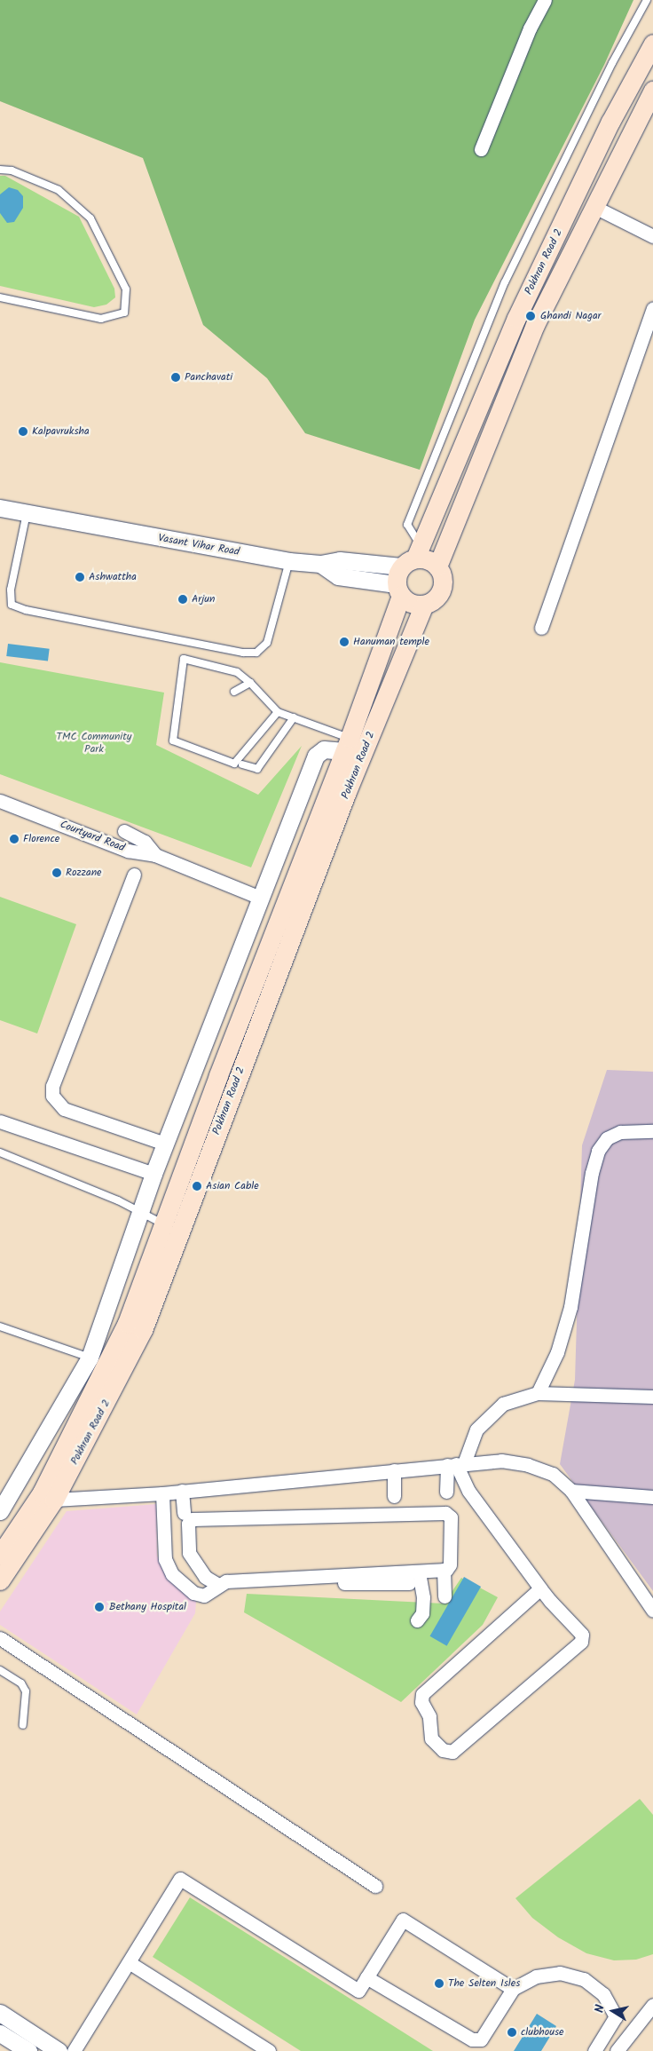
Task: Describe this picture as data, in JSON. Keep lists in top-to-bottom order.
{
  "streets": {
    "main road": ["Pokhran Road 2"],
    "street": ["Vasant Vihar Road", "Courtyard Road"]
  },
  "crossings": [
    ["Pokhran Road 2", "Vasant Vihar Road"]
  ],
  "parks": ["TMC Community Park"],
  "places": [
    "Ghandi Nagar",
    "Panchavati",
    "Kalpavruksha",
    "Ashwattha",
    "Arjun",
    "Hanuman temple",
    "Florence",
    "Rozzane",
    "Asian Cable",
    "Bethany Hospital",
    "The Selten Isles",
    "clubhouse"
  ],
  "north": "left"
}
